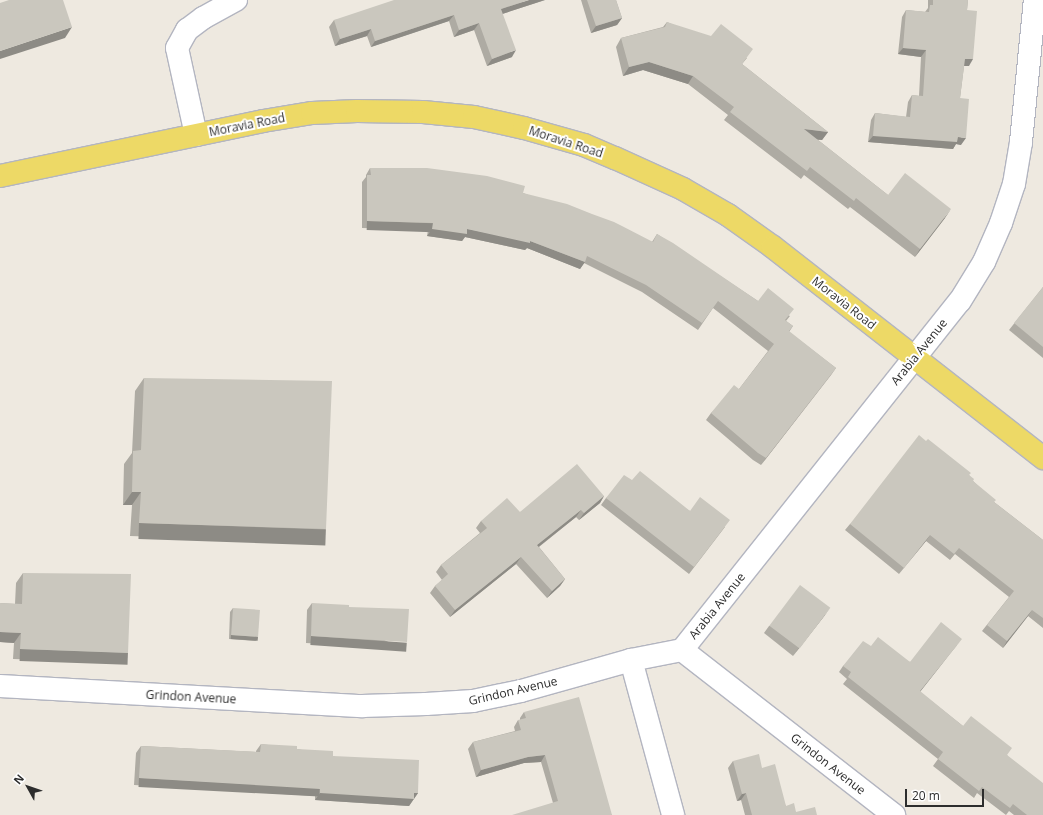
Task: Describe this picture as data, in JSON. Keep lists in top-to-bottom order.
{
  "streets": {
    "main road": ["Moravia Road"],
    "street": ["Arabia Avenue", "Grindon Avenue"]
  },
  "crossings": [
    ["Moravia Road", "Arabia Avenue"],
    ["Arabia Avenue", "Grindon Avenue"]
  ],
  "scale_bar": "20 m",
  "north": "top left"
}
